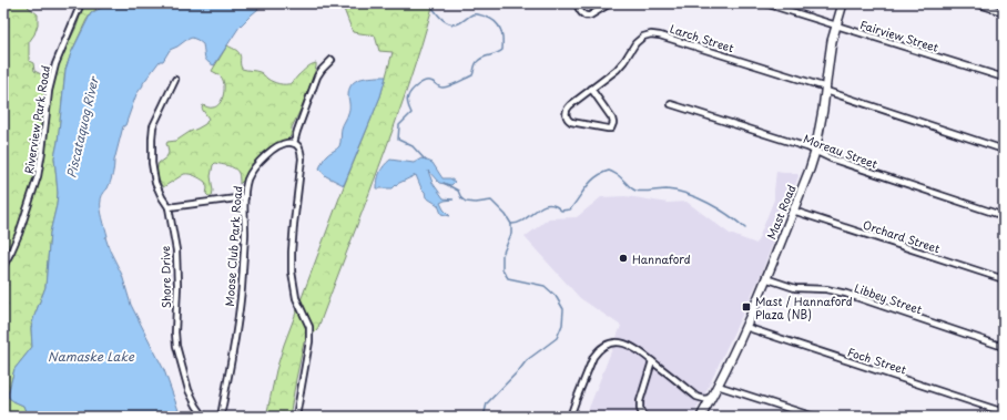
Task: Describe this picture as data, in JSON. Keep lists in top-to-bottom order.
{
  "streets": {
    "main road": ["Mast Road"],
    "street": [
      "Fairview Street",
      "Larch Street",
      "Riverview Park Road",
      "Moreau Street",
      "Orchard Street",
      "Moose Club Park Road",
      "Shore Drive",
      "Libbey Street",
      "Foch Street"
    ]
  },
  "crossings": [
    ["Fairview Street", "Mast Road"],
    ["Larch Street", "Mast Road"],
    ["Moreau Street", "Mast Road"],
    ["Mast Road", "Orchard Street"],
    ["Mast Road", "Libbey Street"],
    ["Mast Road", "Foch Street"]
  ],
  "water": ["Piscataquog River", "Namaske Lake"],
  "places": {
    "other": ["Hannaford"],
    "transit": ["Mast / Hannaford Plaza (NB)"]
  }
}
